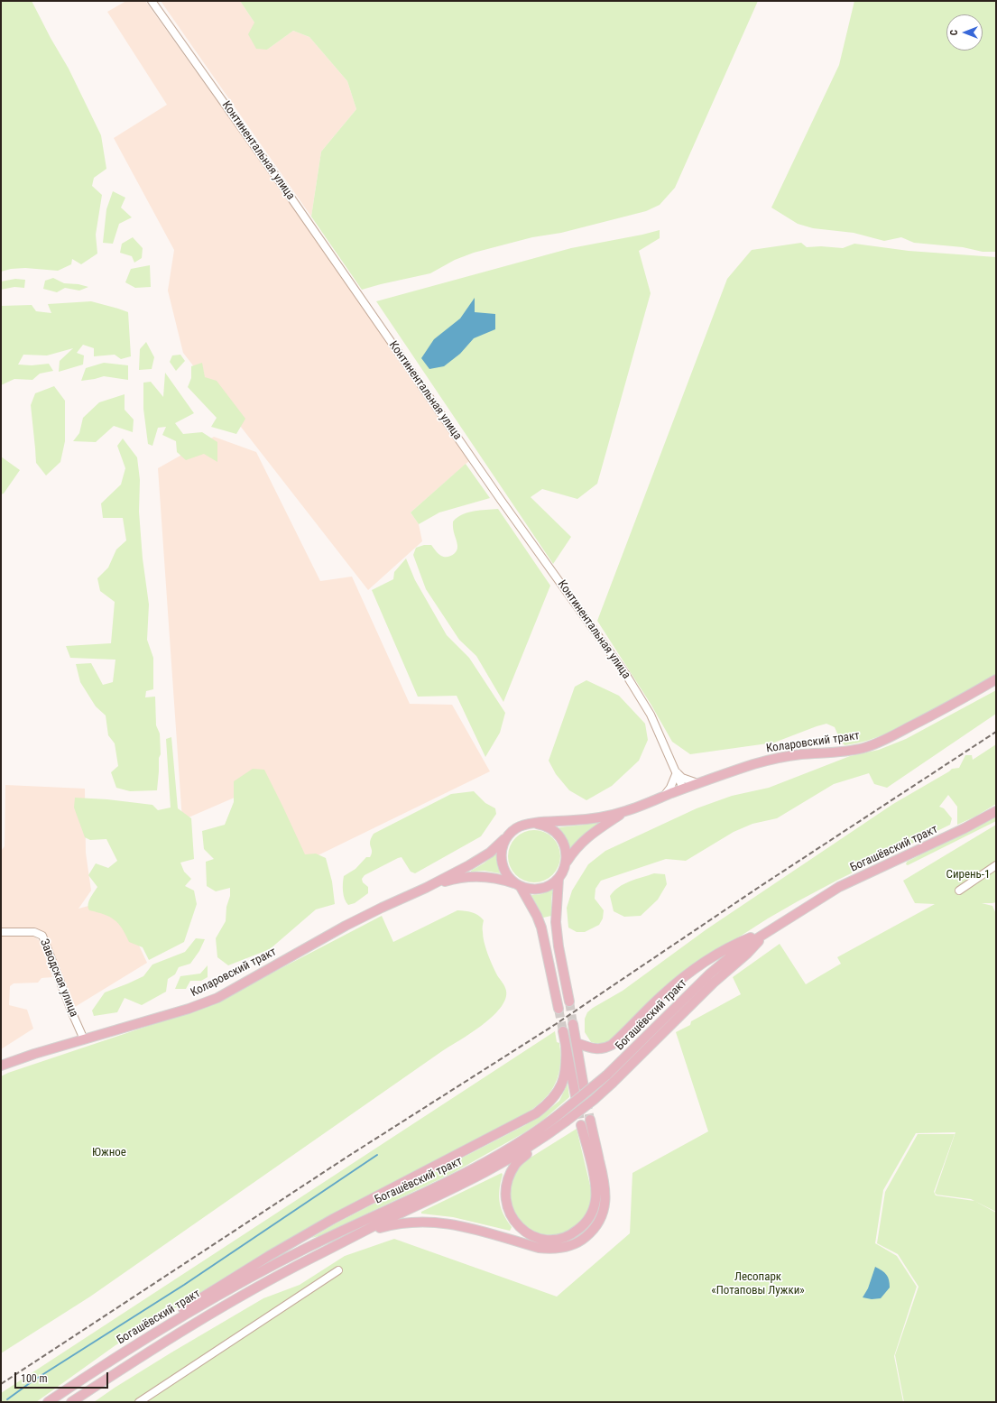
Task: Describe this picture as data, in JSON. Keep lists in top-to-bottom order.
{
  "streets": {
    "main road": ["Коларовский тракт", "Богашёвский тракт"],
    "street": ["Континентальная улица", "Заводская улица"]
  },
  "crossings": [
    ["Континентальная улица", "Коларовский тракт"],
    ["Коларовский тракт", "Заводская улица"]
  ],
  "parks": ["Сирень-1", "Южное", "Лесопарк «Потаповы Лужки»"],
  "scale_bar": "100 m",
  "north": "left"
}
